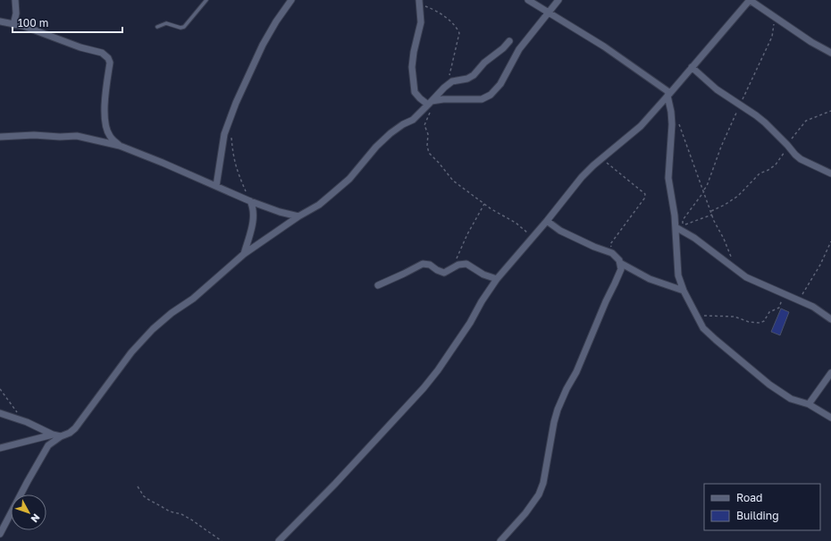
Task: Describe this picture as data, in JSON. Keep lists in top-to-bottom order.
{
  "legend": ["Road", "Building"],
  "scale_bar": "100 m",
  "north": "bottom right"
}
